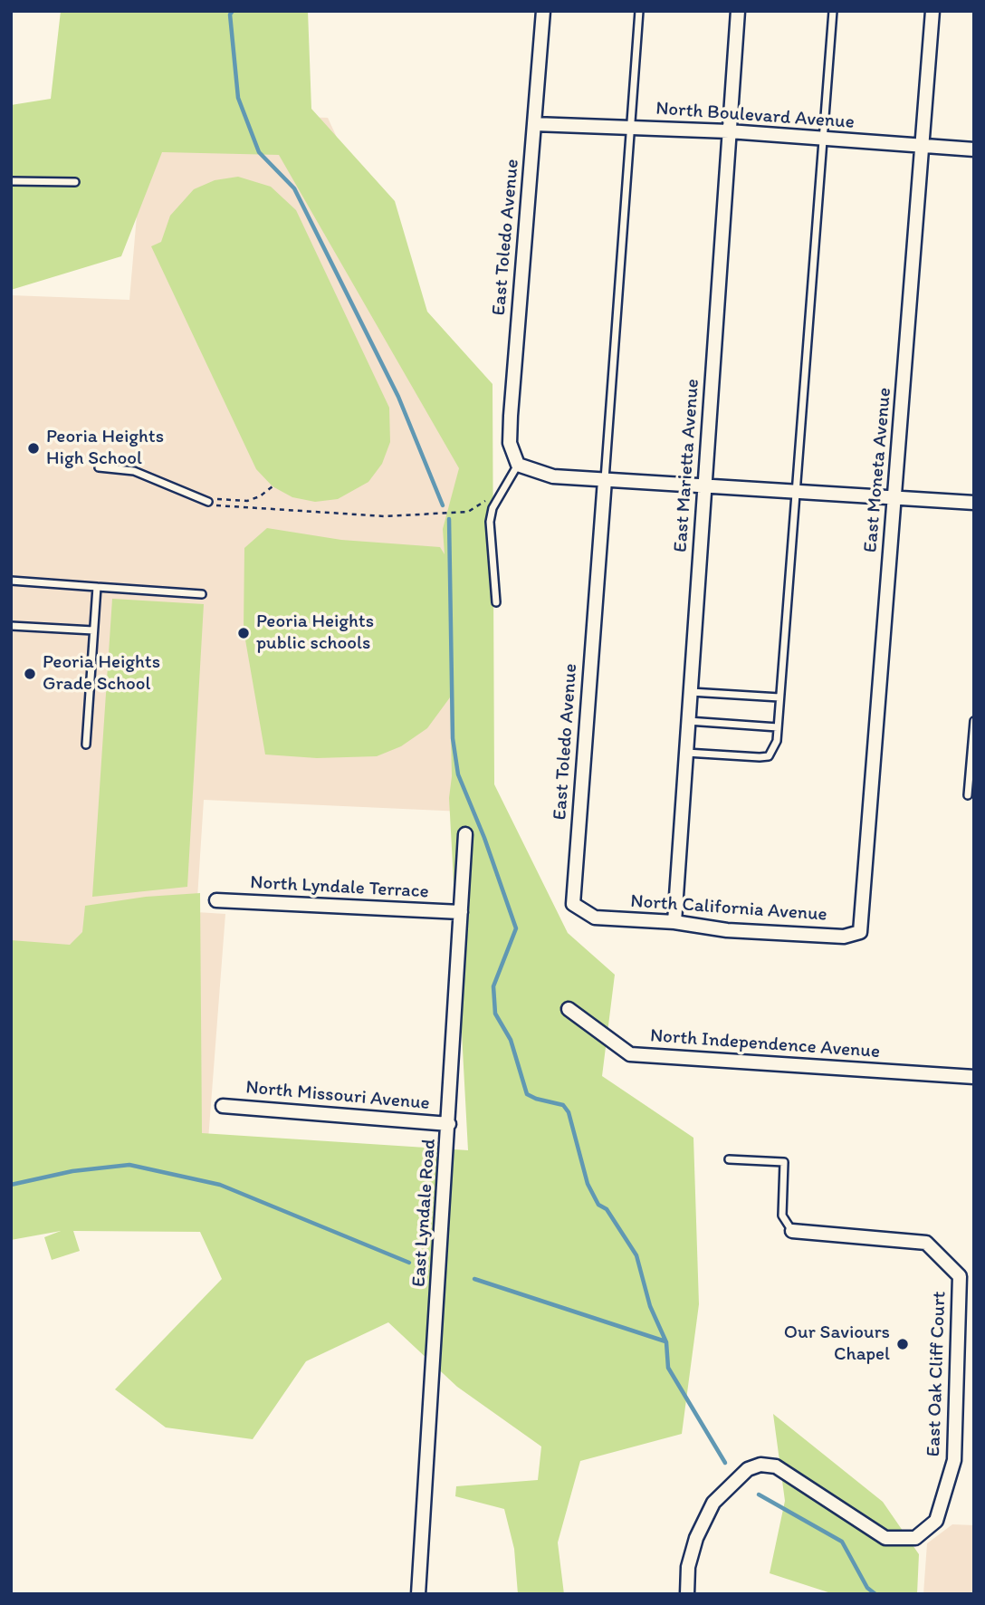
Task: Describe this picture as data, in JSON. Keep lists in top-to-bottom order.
{
  "streets": {
    "street": [
      "North Boulevard Avenue",
      "East Toledo Avenue",
      "East Marietta Avenue",
      "East Moneta Avenue",
      "North Lyndale Terrace",
      "North California Avenue",
      "North Independence Avenue",
      "North Missouri Avenue",
      "East Lyndale Road",
      "East Oak Cliff Court"
    ]
  },
  "crossings": [
    ["North Boulevard Avenue", "East Toledo Avenue"],
    ["North Boulevard Avenue", "East Marietta Avenue"],
    ["North Boulevard Avenue", "East Moneta Avenue"],
    ["East Toledo Avenue", "North California Avenue"],
    ["East Marietta Avenue", "North California Avenue"],
    ["East Moneta Avenue", "North California Avenue"],
    ["North Lyndale Terrace", "East Lyndale Road"],
    ["North Missouri Avenue", "East Lyndale Road"]
  ],
  "places": [
    "Peoria Heights High School",
    "Peoria Heights public schools",
    "Peoria Heights Grade School",
    "Our Saviours Chapel"
  ]
}
